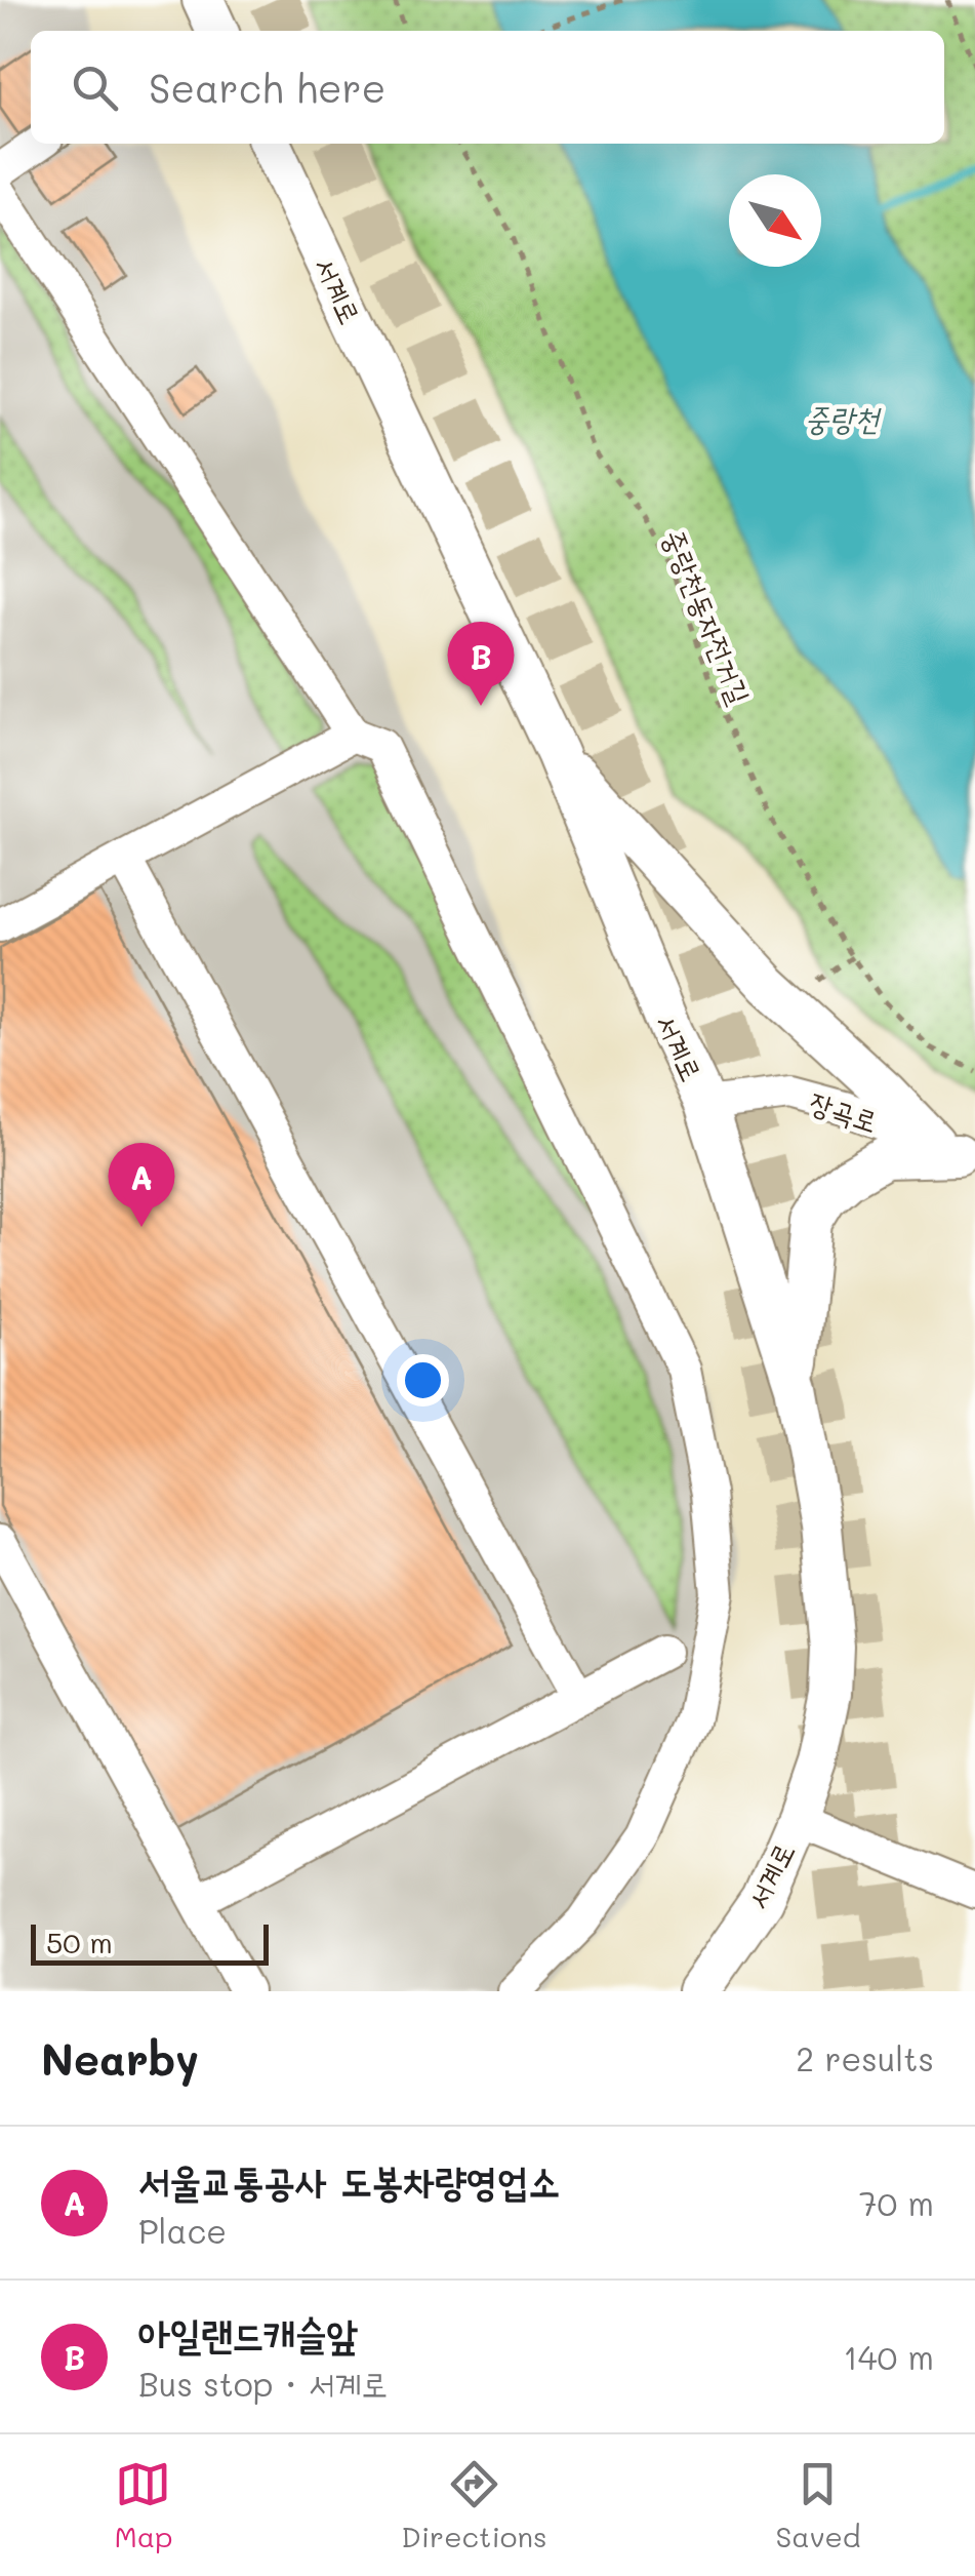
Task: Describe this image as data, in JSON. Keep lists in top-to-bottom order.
{
  "streets": {
    "main road": ["서계로"],
    "street": ["장곡로"],
    "path": ["중랑천동자전거길"]
  },
  "crossings": [
    ["서계로", "장곡로"]
  ],
  "water": ["중랑천"],
  "scale_bar": "50 m",
  "north": "bottom right",
  "page": {
    "search": "Search here",
    "pins": ["B", "A"],
    "scale": "50 m",
    "heading": ["Nearby", "2 results"],
    "list": [
      {
        "mark": "A",
        "name": "서울교통공사 도봉차량영업소",
        "note": "Place",
        "value": "70 m"
      },
      {
        "mark": "B",
        "name": "아일랜드캐슬앞",
        "note": "Bus stop · 서계로",
        "value": "140 m"
      }
    ],
    "nav": ["Map", "Directions", "Saved"]
  }
}
